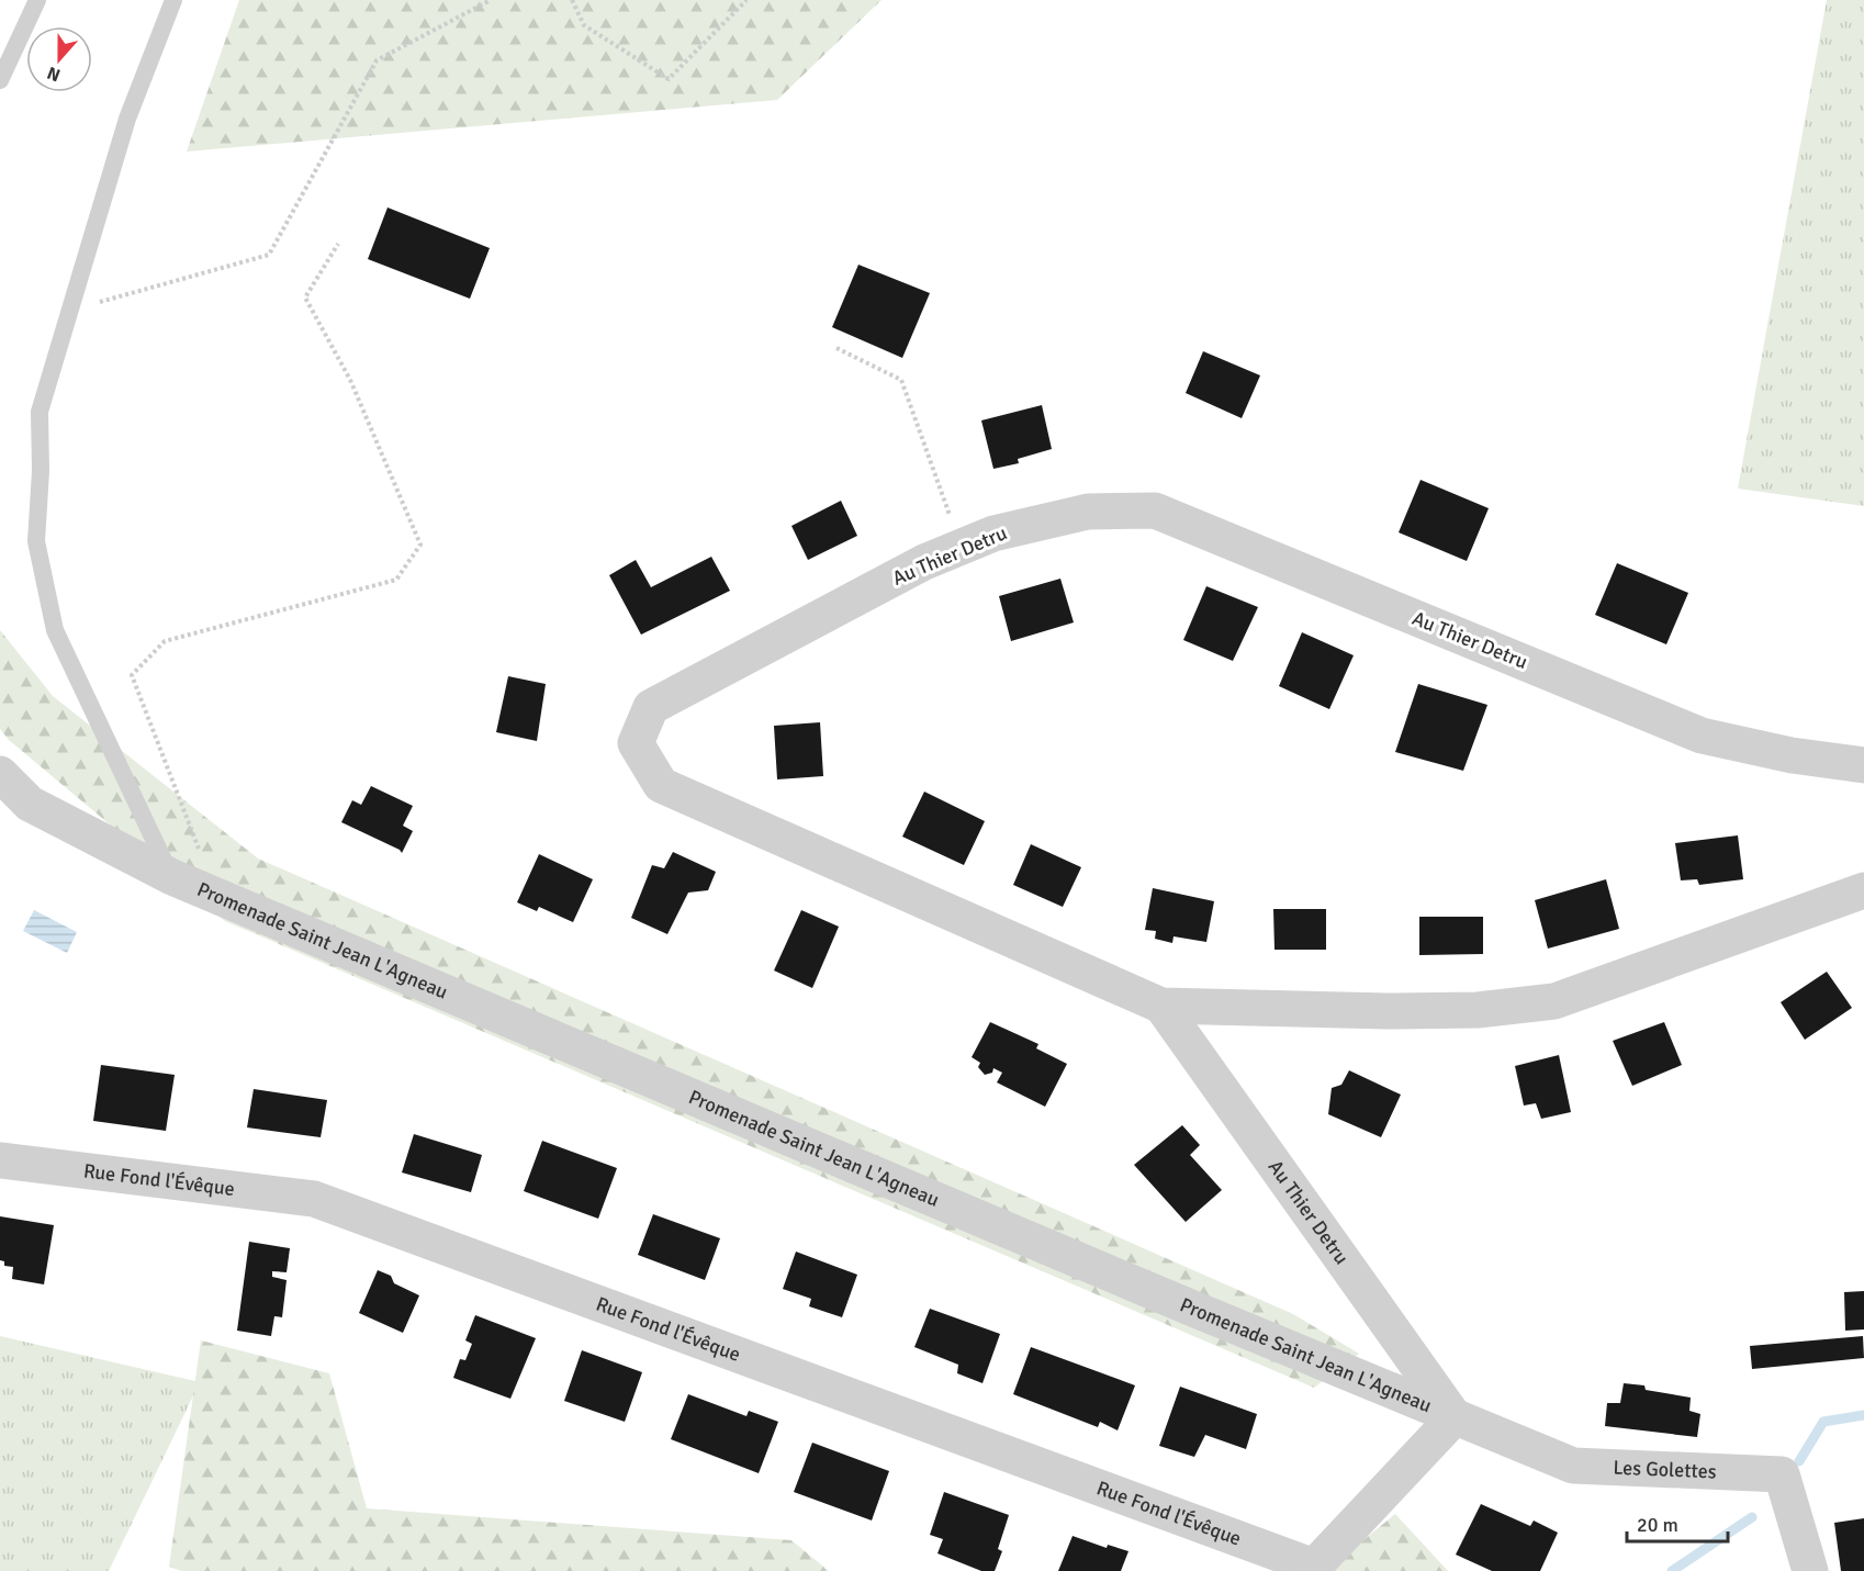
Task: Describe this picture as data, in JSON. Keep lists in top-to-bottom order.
{
  "streets": {
    "street": [
      "Au Thier Detru",
      "Promenade Saint Jean L'Agneau",
      "Rue Fond l'Évêque",
      "Les Golettes"
    ]
  },
  "crossings": [
    ["Au Thier Detru", "Promenade Saint Jean L'Agneau"],
    ["Au Thier Detru", "Les Golettes"],
    ["Promenade Saint Jean L'Agneau", "Rue Fond l'Évêque"],
    ["Promenade Saint Jean L'Agneau", "Les Golettes"]
  ],
  "scale_bar": "20 m",
  "north": "bottom"
}
